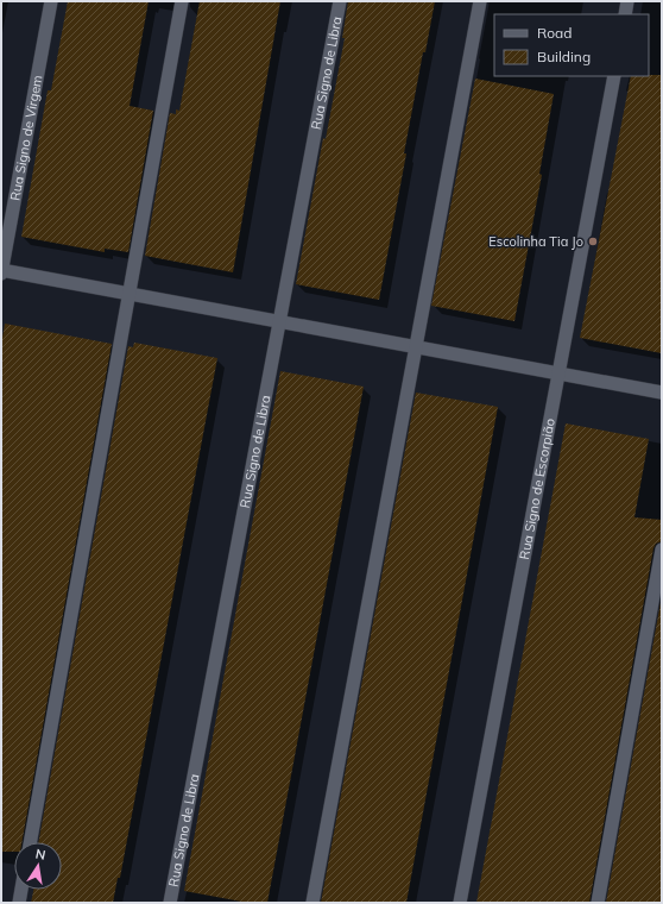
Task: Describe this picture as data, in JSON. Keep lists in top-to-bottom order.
{
  "streets": {
    "street": ["Rua Signo de Libra", "Rua Signo de Virgem", "Rua Signo de Escorpião"]
  },
  "places": ["Escolinha Tia Jo"],
  "legend": ["Road", "Building"],
  "north": "top"
}
